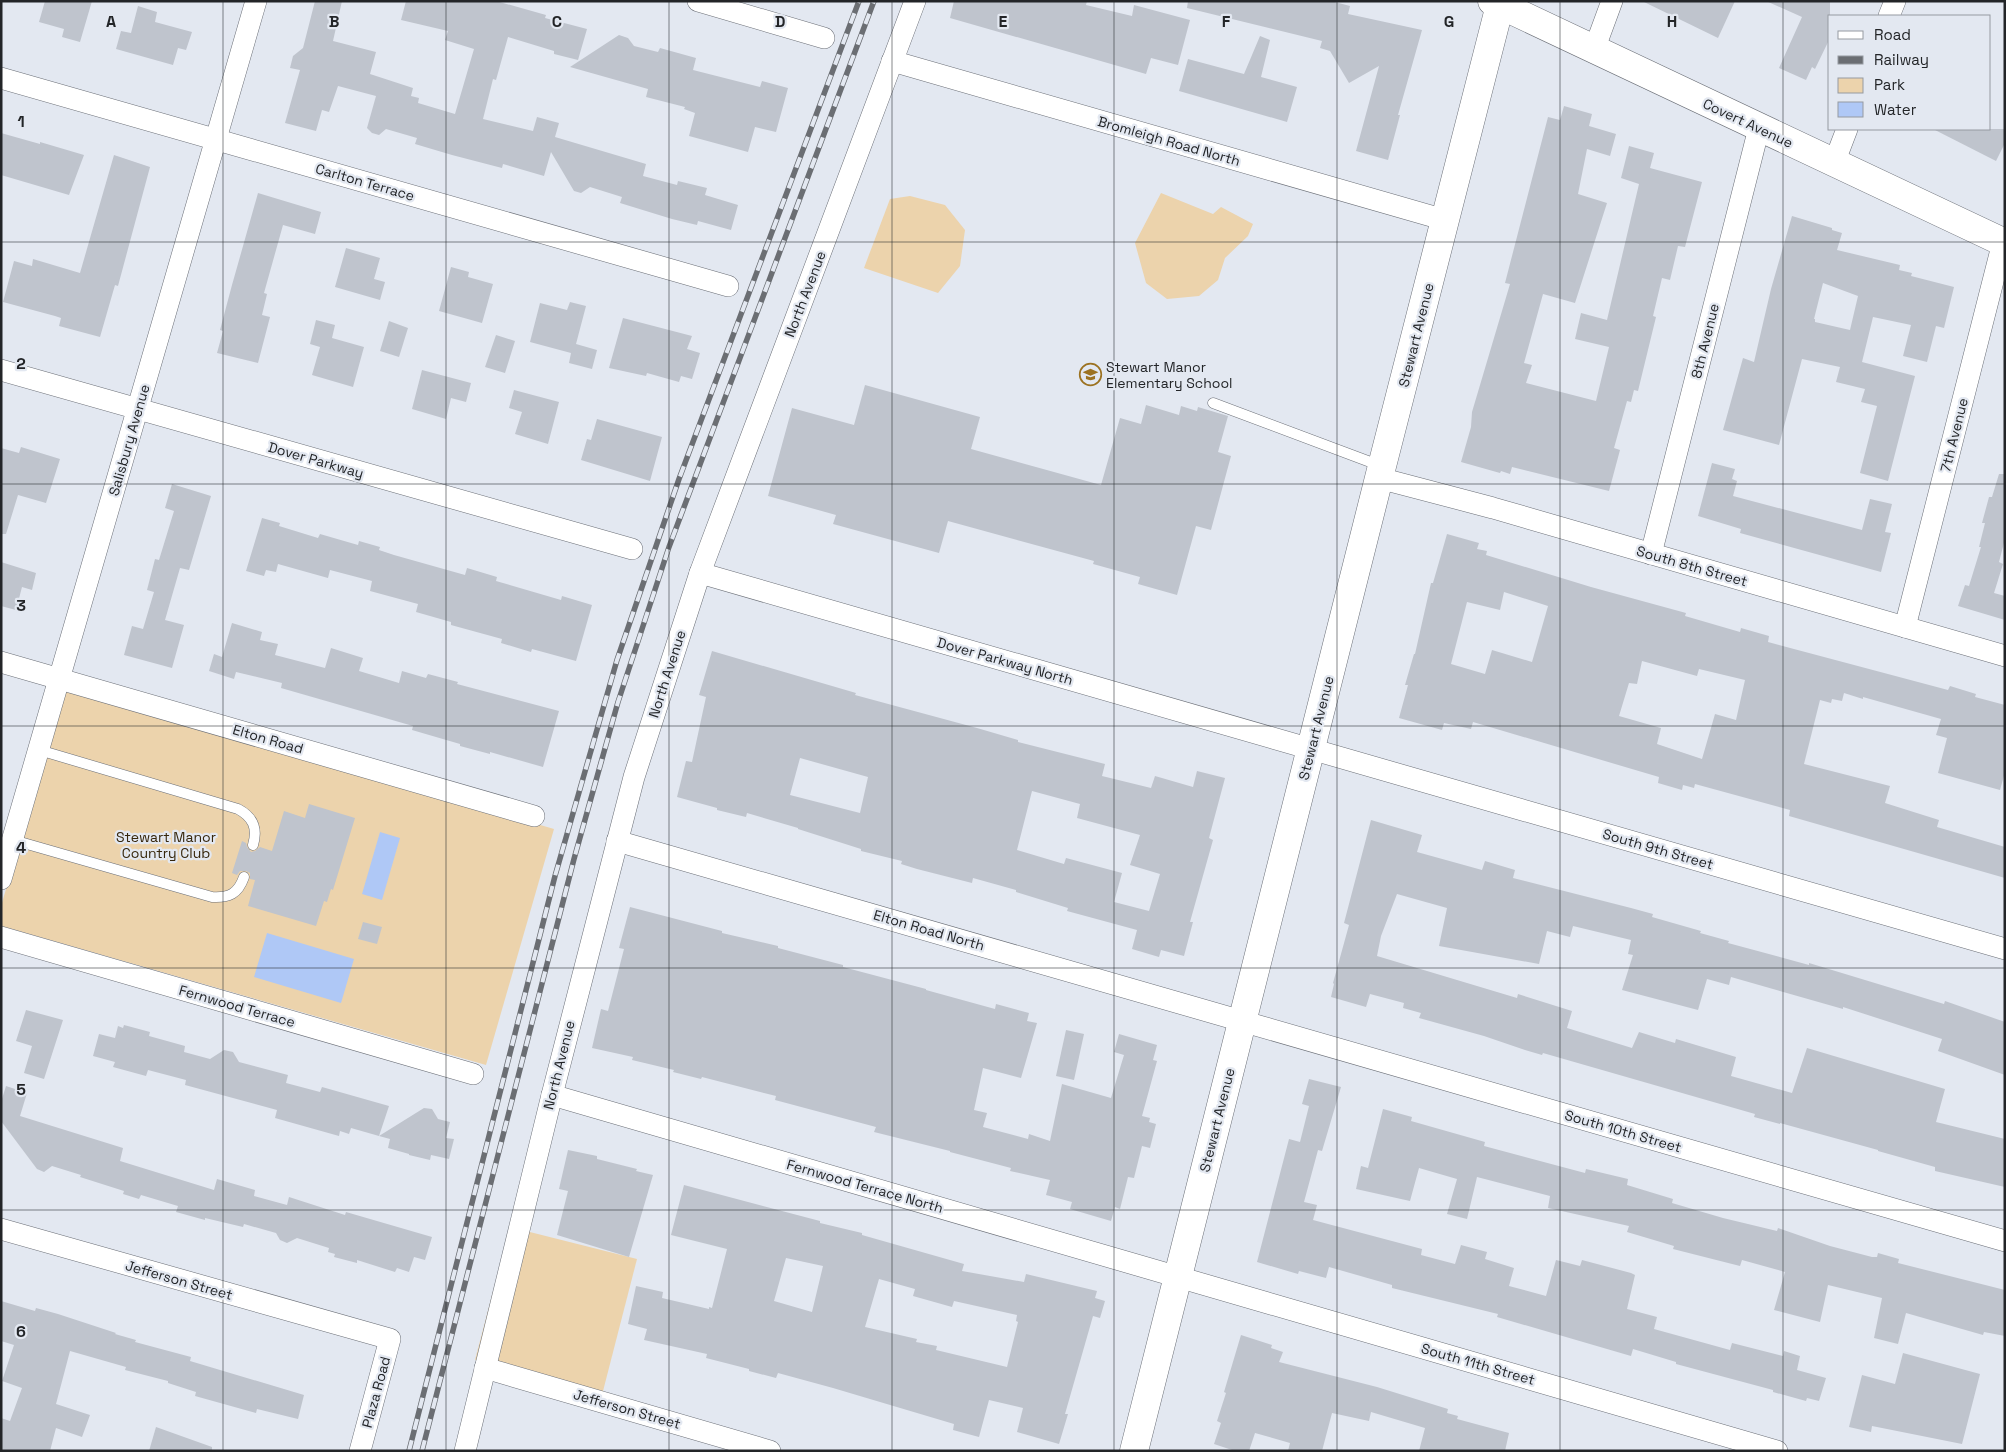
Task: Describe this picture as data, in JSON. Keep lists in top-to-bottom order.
{
  "streets": {
    "main road": ["Covert Avenue", "Stewart Avenue"],
    "street": [
      "Bromleigh Road North",
      "Carlton Terrace",
      "North Avenue",
      "8th Avenue",
      "7th Avenue",
      "Salisbury Avenue",
      "Dover Parkway",
      "South 8th Street",
      "Dover Parkway North",
      "Elton Road",
      "South 9th Street",
      "Elton Road North",
      "Fernwood Terrace",
      "South 10th Street",
      "Fernwood Terrace North",
      "Jefferson Street",
      "South 11th Street",
      "Plaza Road"
    ]
  },
  "crossings": [
    ["Covert Avenue", "Stewart Avenue"],
    ["Covert Avenue", "8th Avenue"],
    ["Covert Avenue", "7th Avenue"],
    ["Bromleigh Road North", "North Avenue"],
    ["Bromleigh Road North", "Stewart Avenue"],
    ["Carlton Terrace", "Salisbury Avenue"],
    ["North Avenue", "Dover Parkway North"],
    ["North Avenue", "Elton Road North"],
    ["North Avenue", "Fernwood Terrace North"],
    ["North Avenue", "Jefferson Street"],
    ["Stewart Avenue", "South 8th Street"],
    ["Stewart Avenue", "Dover Parkway North"],
    ["Stewart Avenue", "South 9th Street"],
    ["Stewart Avenue", "Elton Road North"],
    ["Stewart Avenue", "South 10th Street"],
    ["Stewart Avenue", "Fernwood Terrace North"],
    ["Stewart Avenue", "South 11th Street"],
    ["8th Avenue", "South 8th Street"],
    ["7th Avenue", "South 8th Street"],
    ["Salisbury Avenue", "Dover Parkway"],
    ["Salisbury Avenue", "Elton Road"],
    ["Dover Parkway North", "South 9th Street"],
    ["Elton Road North", "South 10th Street"],
    ["Fernwood Terrace North", "South 11th Street"],
    ["Jefferson Street", "Plaza Road"]
  ],
  "parks": ["Stewart Manor Country Club"],
  "places": {
    "school or university": ["Stewart Manor Elementary School"]
  },
  "legend": [
    "Road",
    "Railway",
    "Park",
    "Water"
  ],
  "grid": {
    "columns": [
      "A",
      "B",
      "C",
      "D",
      "E",
      "F",
      "G",
      "H"
    ],
    "rows": [
      "1",
      "2",
      "3",
      "4",
      "5",
      "6"
    ]
  }
}
